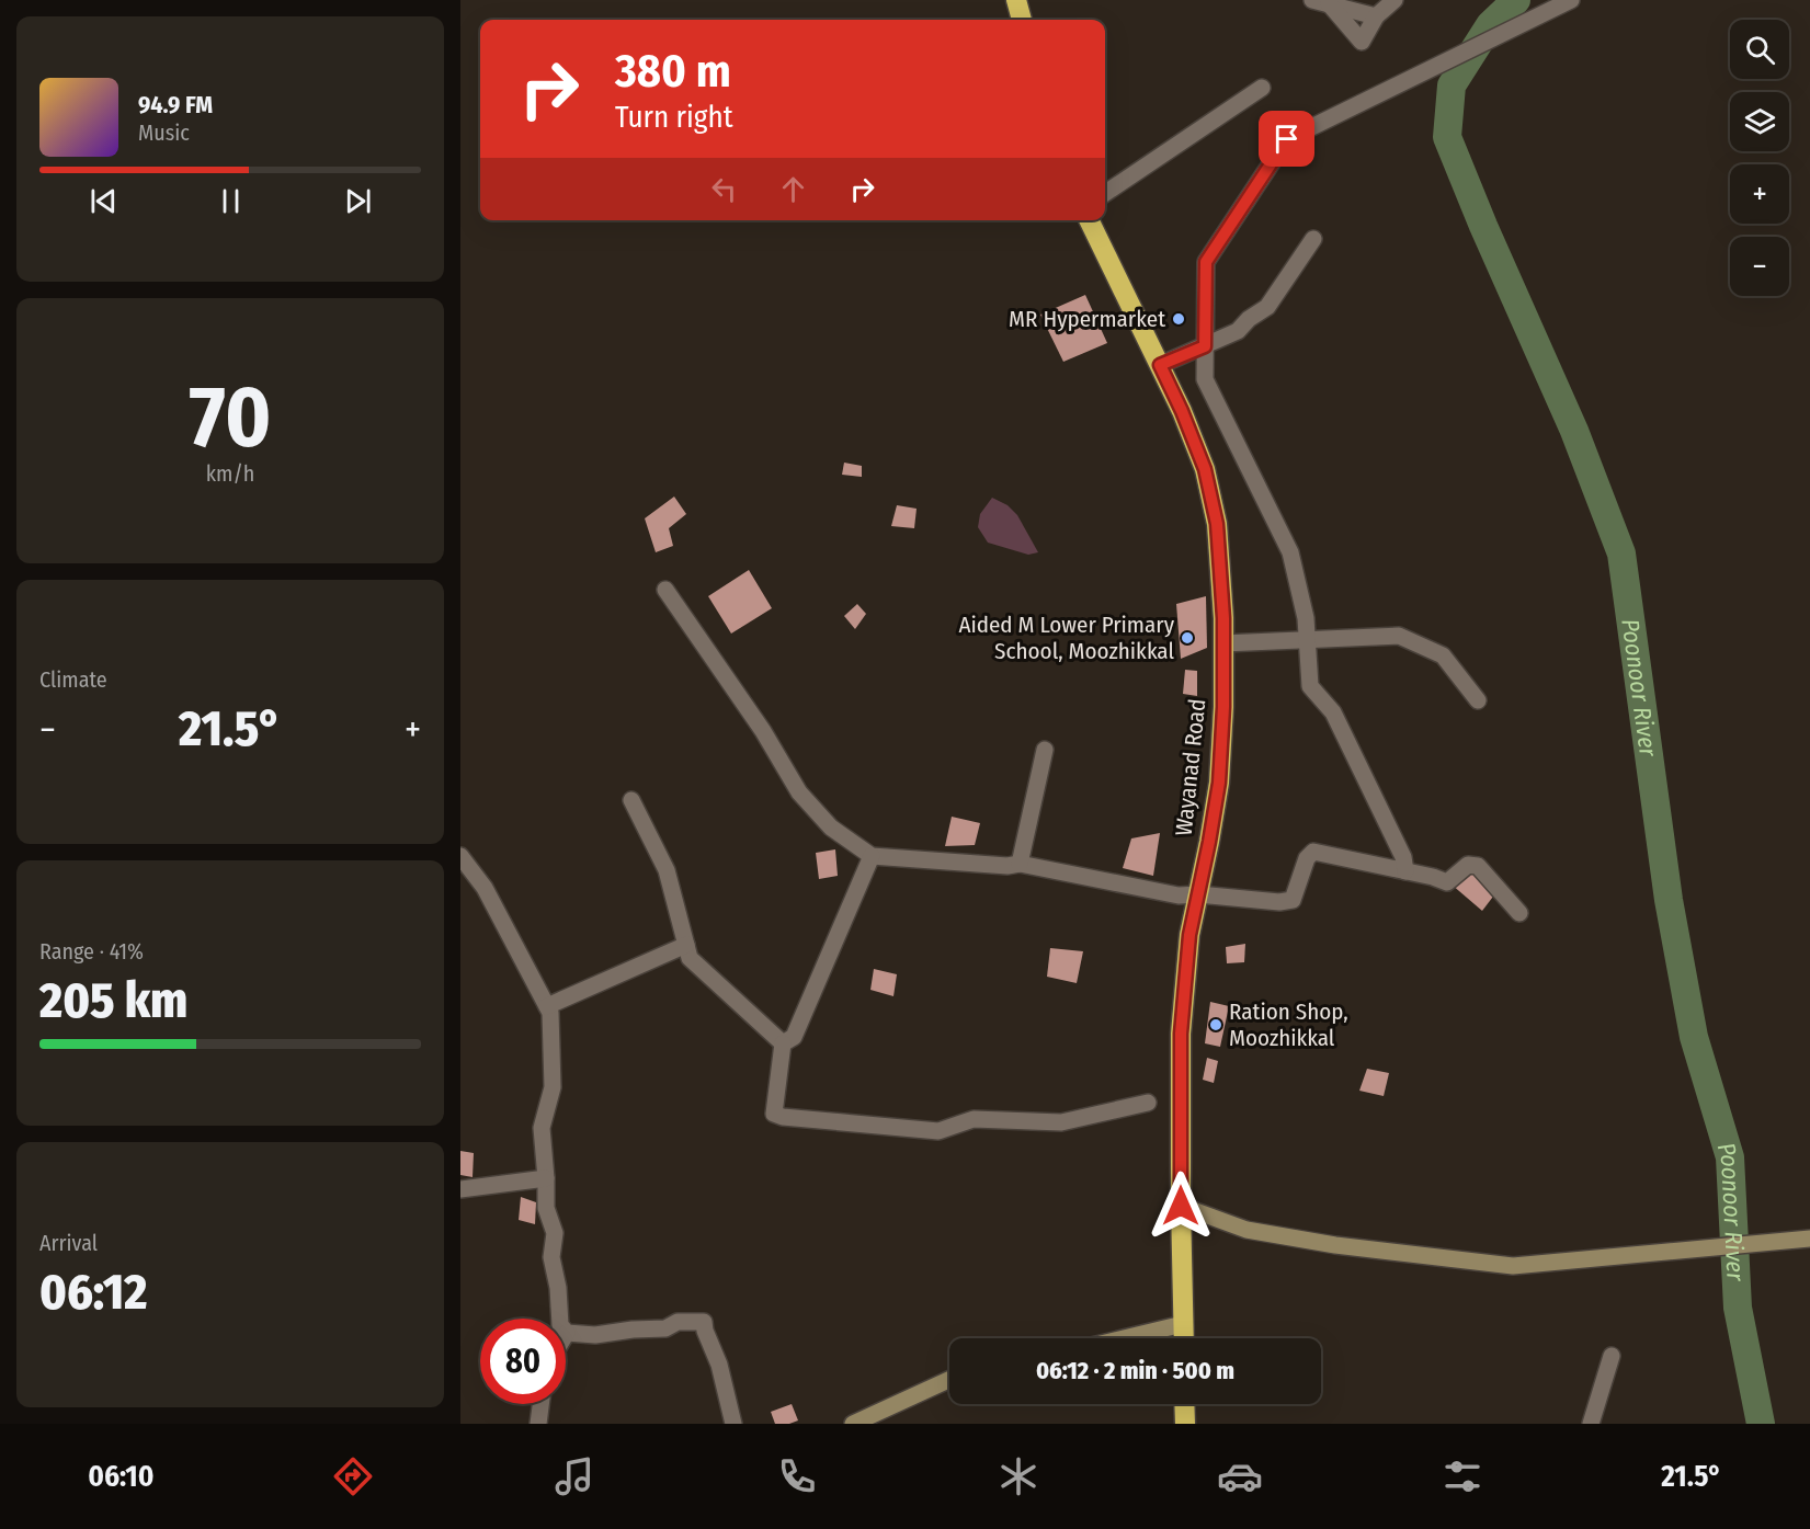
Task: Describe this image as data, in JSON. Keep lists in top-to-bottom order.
{
  "streets": {
    "highway": ["Wayanad Road"]
  },
  "water": ["Poonoor River"],
  "places": ["MR Hypermarket", "Aided M Lower Primary School, Moozhikkal", "Ration Shop, Moozhikkal"],
  "page": {
    "map_buttons": ["+", "−"],
    "turn": ["380 m", "Turn right"],
    "song": ["94.9 FM", "Music"],
    "tile": [
      ["70", "km/h"],
      "Climate",
      ["Range · 41%", "205 km"],
      ["Arrival", "06:12"]
    ],
    "heat": ["−", "21.5°", "+"],
    "limit": "80",
    "trip": "06:12 · 2 min · 500 m",
    "tabs": ["06:10", "21.5°"]
  }
}
